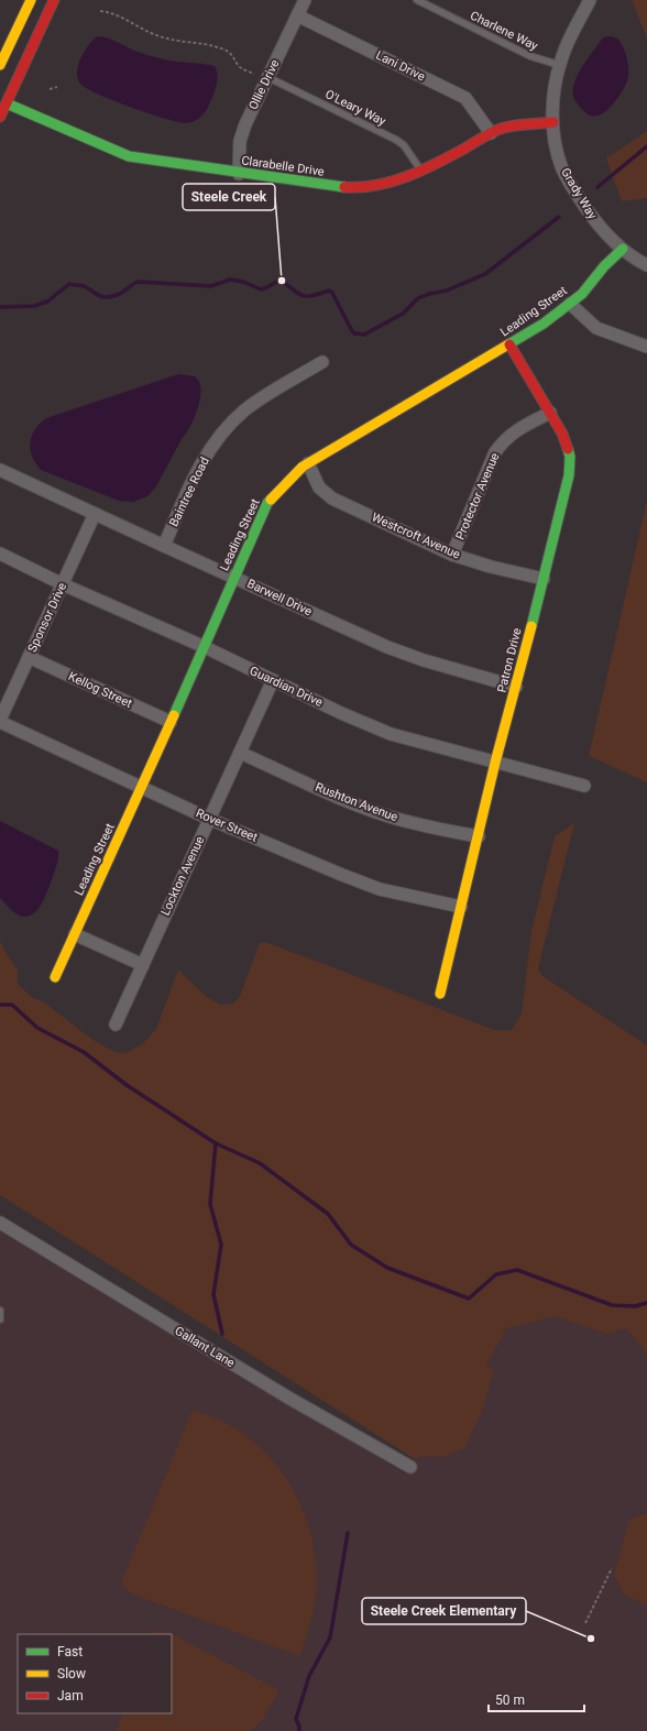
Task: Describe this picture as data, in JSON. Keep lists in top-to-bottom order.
{
  "streets": {
    "street": [
      "Lani Drive",
      "Ollie Drive",
      "Clarabelle Drive",
      "Grady Way",
      "Leading Street",
      "Baintree Road",
      "Protector Avenue",
      "Westcroft Avenue",
      "Barwell Drive",
      "Sponsor Drive",
      "Patron Drive",
      "Guardian Drive",
      "Kellog Street",
      "Rushton Avenue",
      "Rover Street",
      "Lockton Avenue",
      "Gallant Lane"
    ],
    "lane": ["Charlene Way", "O'Leary Way"]
  },
  "crossings": [
    ["Charlene Way", "Grady Way"],
    ["Lani Drive", "Ollie Drive"],
    ["Lani Drive", "Clarabelle Drive"],
    ["Ollie Drive", "O'Leary Way"],
    ["Ollie Drive", "Clarabelle Drive"],
    ["O'Leary Way", "Clarabelle Drive"],
    ["Clarabelle Drive", "Grady Way"],
    ["Grady Way", "Leading Street"],
    ["Leading Street", "Westcroft Avenue"],
    ["Leading Street", "Barwell Drive"],
    ["Leading Street", "Patron Drive"],
    ["Leading Street", "Guardian Drive"],
    ["Leading Street", "Kellog Street"],
    ["Leading Street", "Rover Street"],
    ["Baintree Road", "Barwell Drive"],
    ["Protector Avenue", "Westcroft Avenue"],
    ["Protector Avenue", "Patron Drive"],
    ["Westcroft Avenue", "Patron Drive"],
    ["Barwell Drive", "Sponsor Drive"],
    ["Barwell Drive", "Patron Drive"],
    ["Sponsor Drive", "Guardian Drive"],
    ["Sponsor Drive", "Kellog Street"],
    ["Sponsor Drive", "Rover Street"],
    ["Patron Drive", "Guardian Drive"],
    ["Patron Drive", "Rushton Avenue"],
    ["Patron Drive", "Rover Street"],
    ["Guardian Drive", "Lockton Avenue"],
    ["Rushton Avenue", "Lockton Avenue"],
    ["Rover Street", "Lockton Avenue"]
  ],
  "places": ["Steele Creek", "Steele Creek Elementary"],
  "legend": ["Fast", "Slow", "Jam"],
  "scale_bar": "50 m"
}
